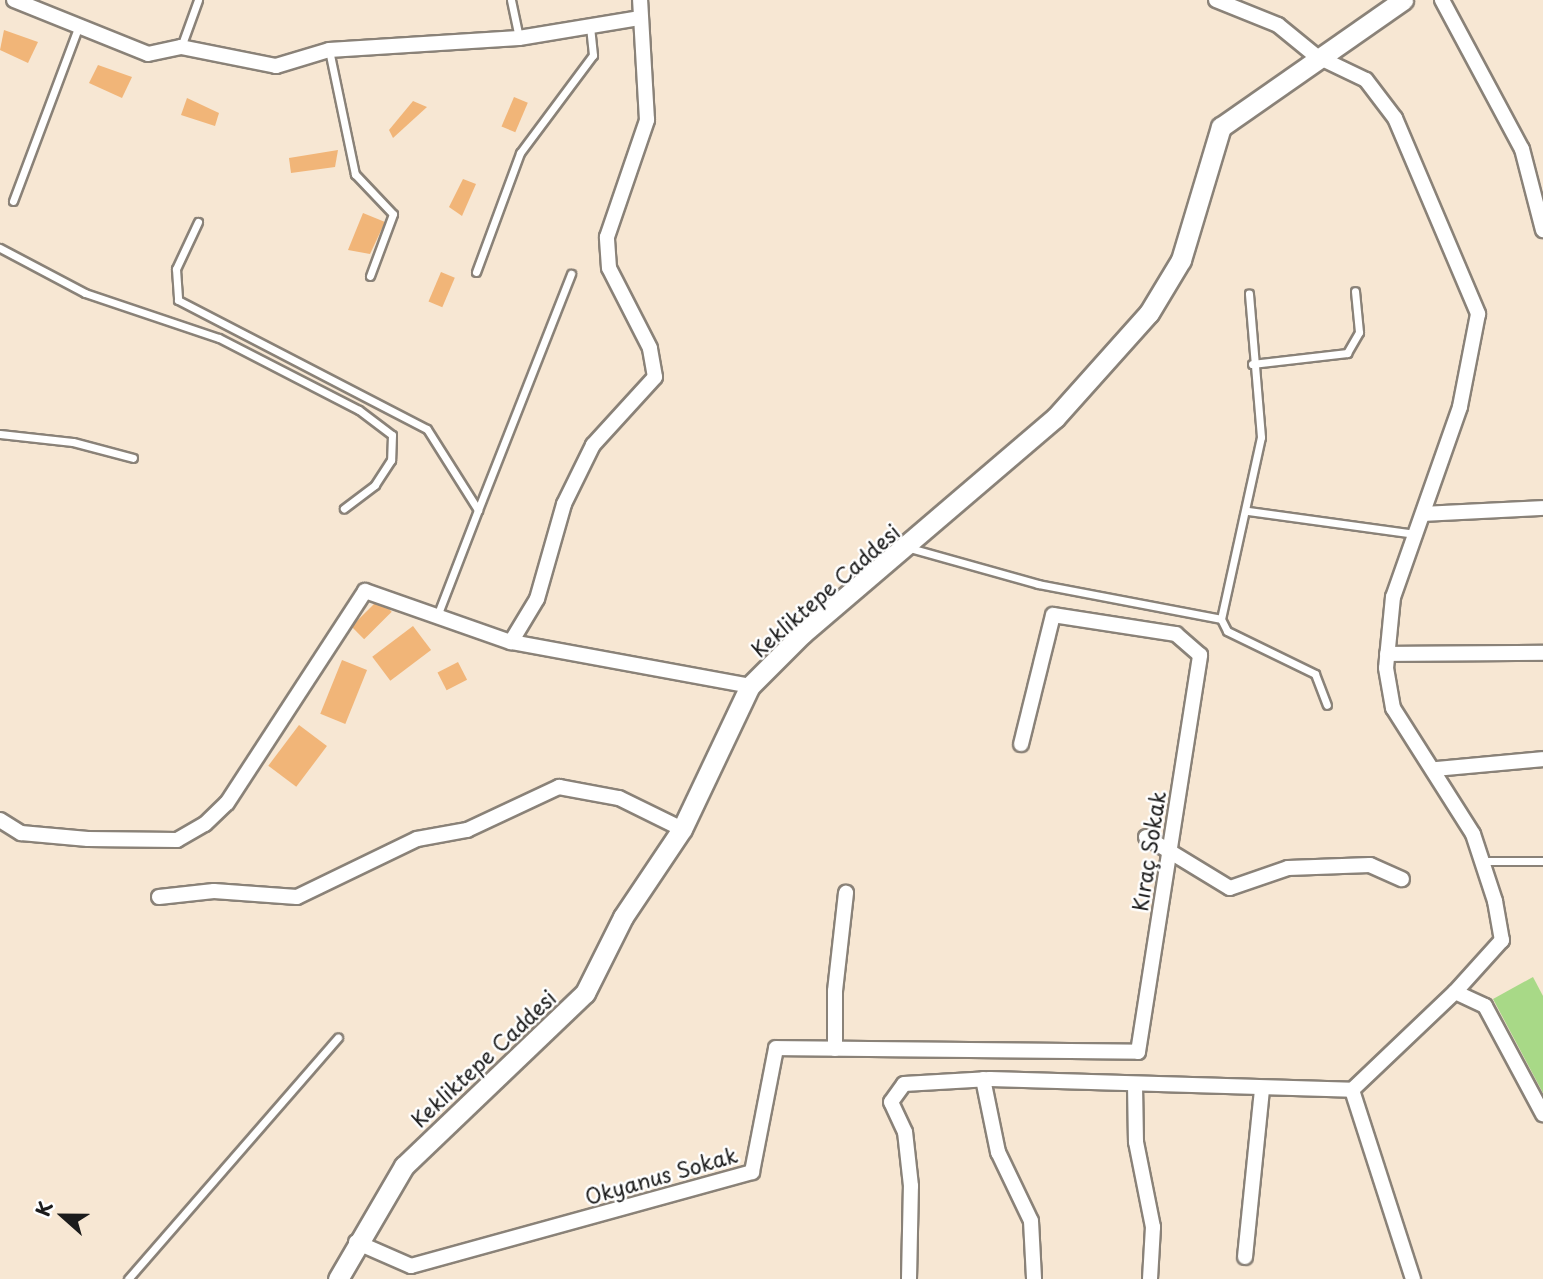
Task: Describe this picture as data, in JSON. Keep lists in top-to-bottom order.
{
  "streets": {
    "street": ["Kekliktepe Caddesi", "Kıraç Sokak", "Okyanus Sokak"]
  },
  "crossings": [
    ["Kekliktepe Caddesi", "Okyanus Sokak"],
    ["Kıraç Sokak", "Okyanus Sokak"]
  ],
  "north": "left"
}
